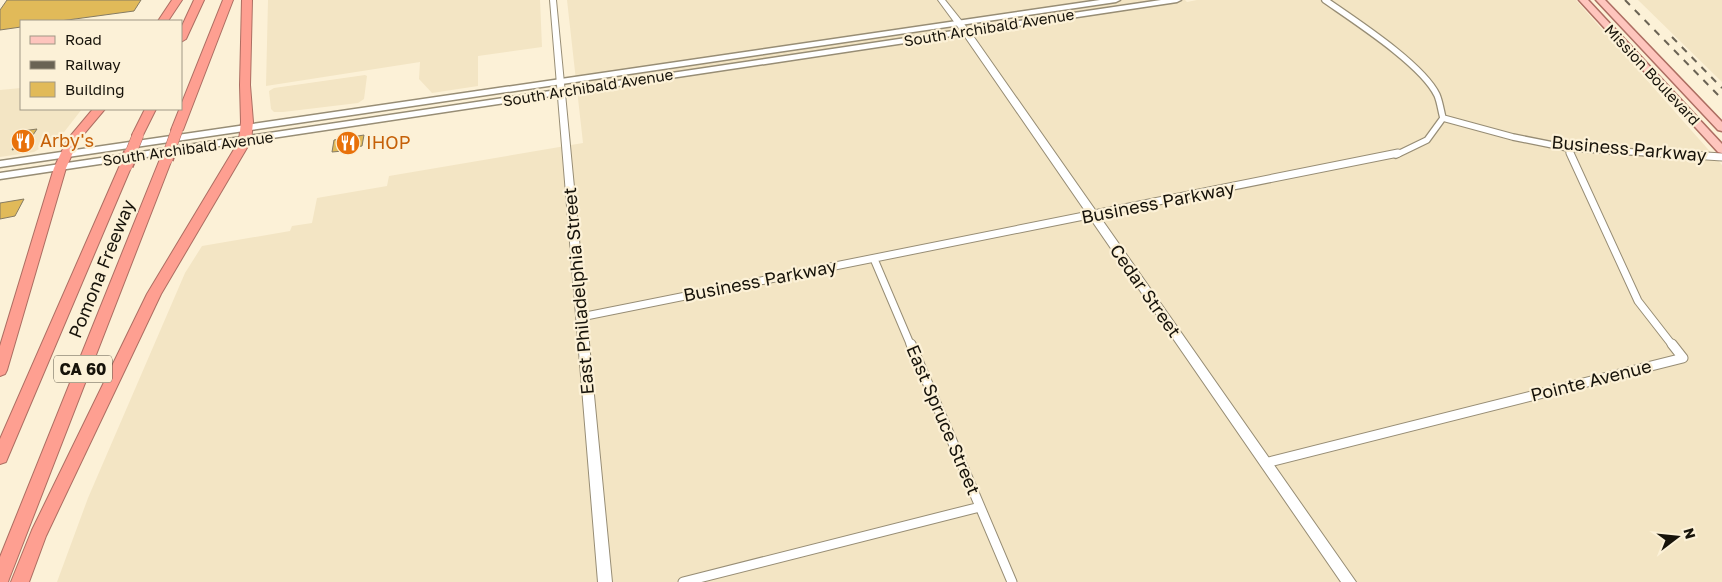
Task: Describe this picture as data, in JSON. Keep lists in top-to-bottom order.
{
  "streets": {
    "highway": ["Pomona Freeway", "CA 60"],
    "main road": ["South Archibald Avenue", "Mission Boulevard"],
    "street": [
      "Business Parkway",
      "East Philadelphia Street",
      "Cedar Street",
      "Pointe Avenue",
      "East Spruce Street"
    ]
  },
  "crossings": [
    ["South Archibald Avenue", "East Philadelphia Street"],
    ["South Archibald Avenue", "Cedar Street"],
    ["Business Parkway", "East Philadelphia Street"],
    ["Business Parkway", "Cedar Street"],
    ["Business Parkway", "Pointe Avenue"],
    ["Business Parkway", "East Spruce Street"],
    ["Cedar Street", "Pointe Avenue"]
  ],
  "places": {
    "restaurant": ["Arby's", "IHOP"]
  },
  "legend": ["Road", "Railway", "Building"],
  "north": "right"
}
